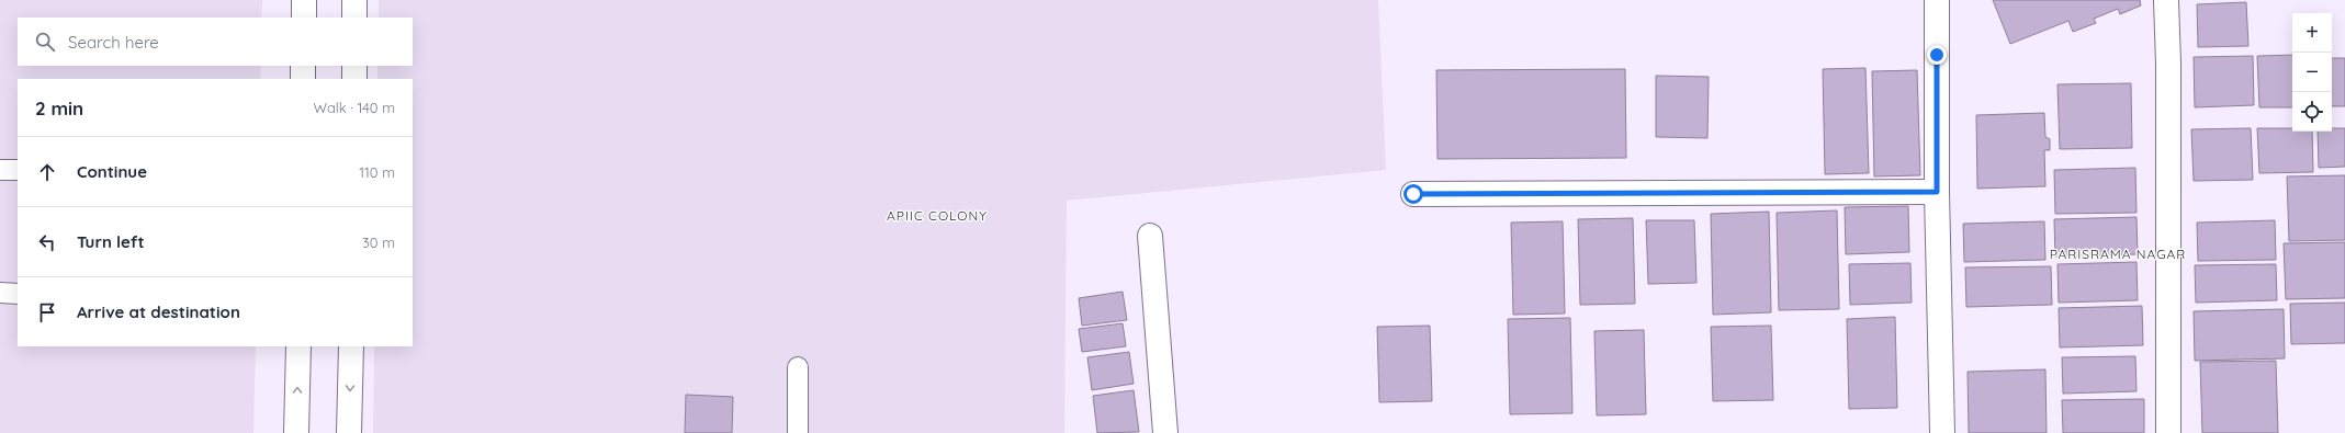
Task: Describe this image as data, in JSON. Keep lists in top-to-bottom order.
{
  "districts": ["APIIC COLONY", "PARISRAMA NAGAR"],
  "page": {
    "map_buttons": ["+", "−"],
    "search": "Search here",
    "heading": ["2 min", "Walk · 140 m"],
    "list": [
      ["Continue", "110 m"],
      ["Turn left", "30 m"],
      "Arrive at destination"
    ]
  }
}
